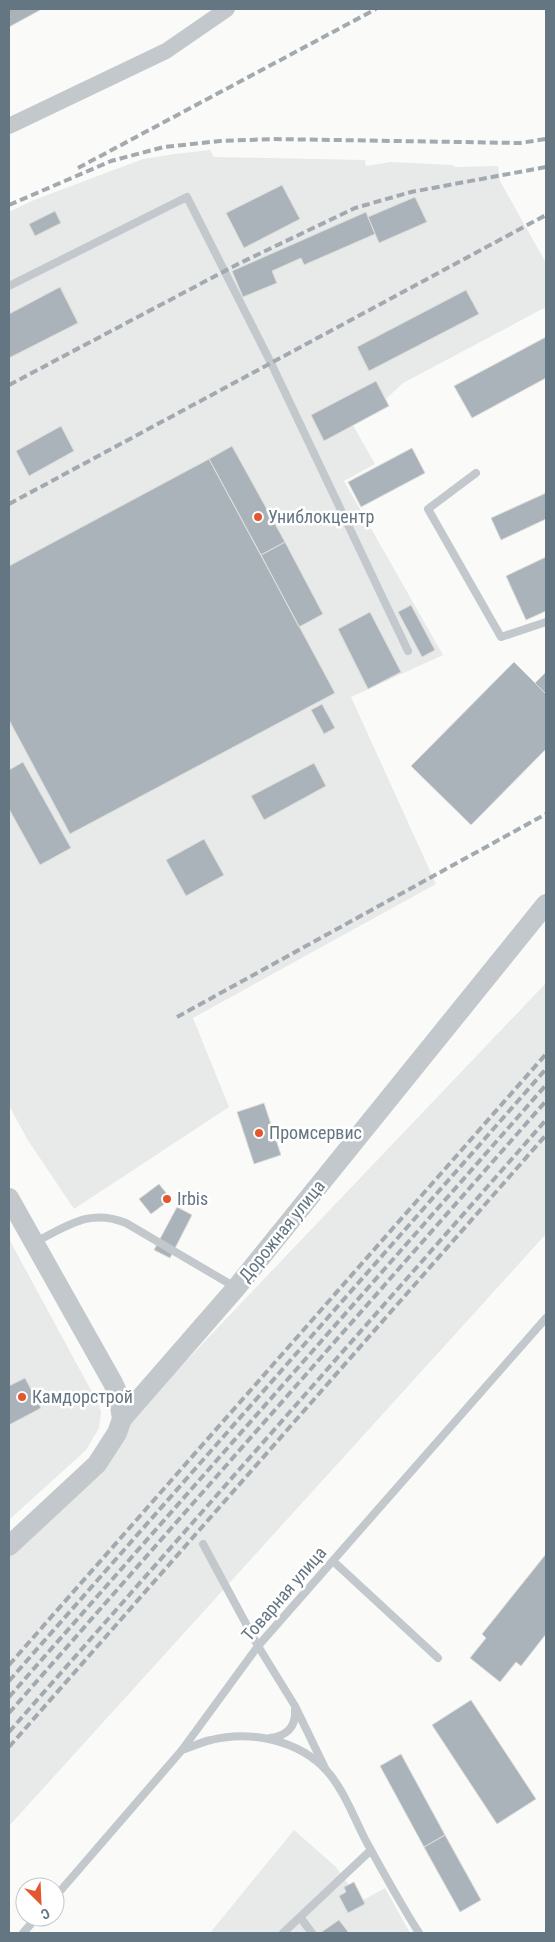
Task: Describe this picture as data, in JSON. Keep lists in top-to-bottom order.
{
  "streets": {
    "street": ["Дорожная улица"],
    "lane": ["Товарная улица"]
  },
  "places": [
    "Униблокцентр",
    "Промсервис",
    "Irbis",
    "Камдорстрой"
  ],
  "north": "bottom right"
}
